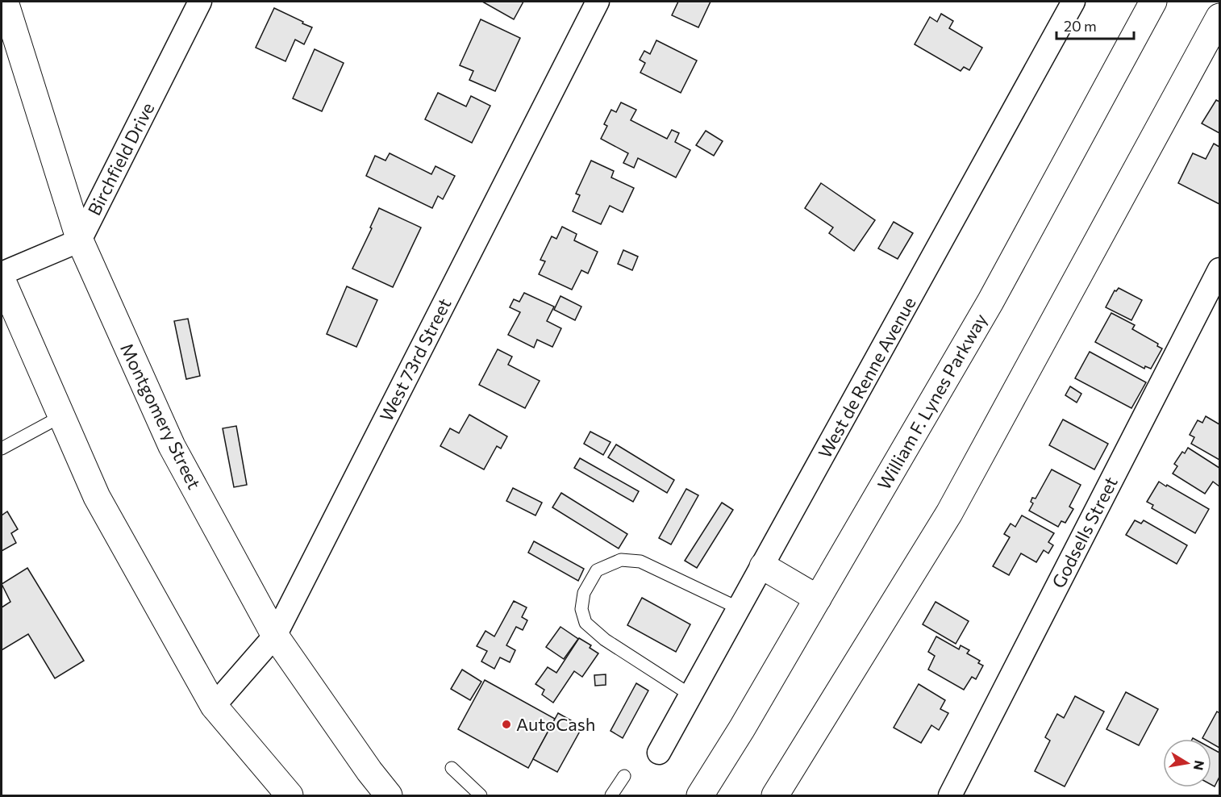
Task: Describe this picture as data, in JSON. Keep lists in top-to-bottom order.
{
  "streets": {
    "main road": ["William F. Lynes Parkway", "Montgomery Street"],
    "street": [
      "Birchfield Drive",
      "West 73rd Street",
      "West de Renne Avenue",
      "Godsells Street"
    ]
  },
  "crossings": [
    ["Birchfield Drive", "Montgomery Street"],
    ["West 73rd Street", "Montgomery Street"]
  ],
  "places": ["AutoCash"],
  "scale_bar": "20 m",
  "north": "right"
}
